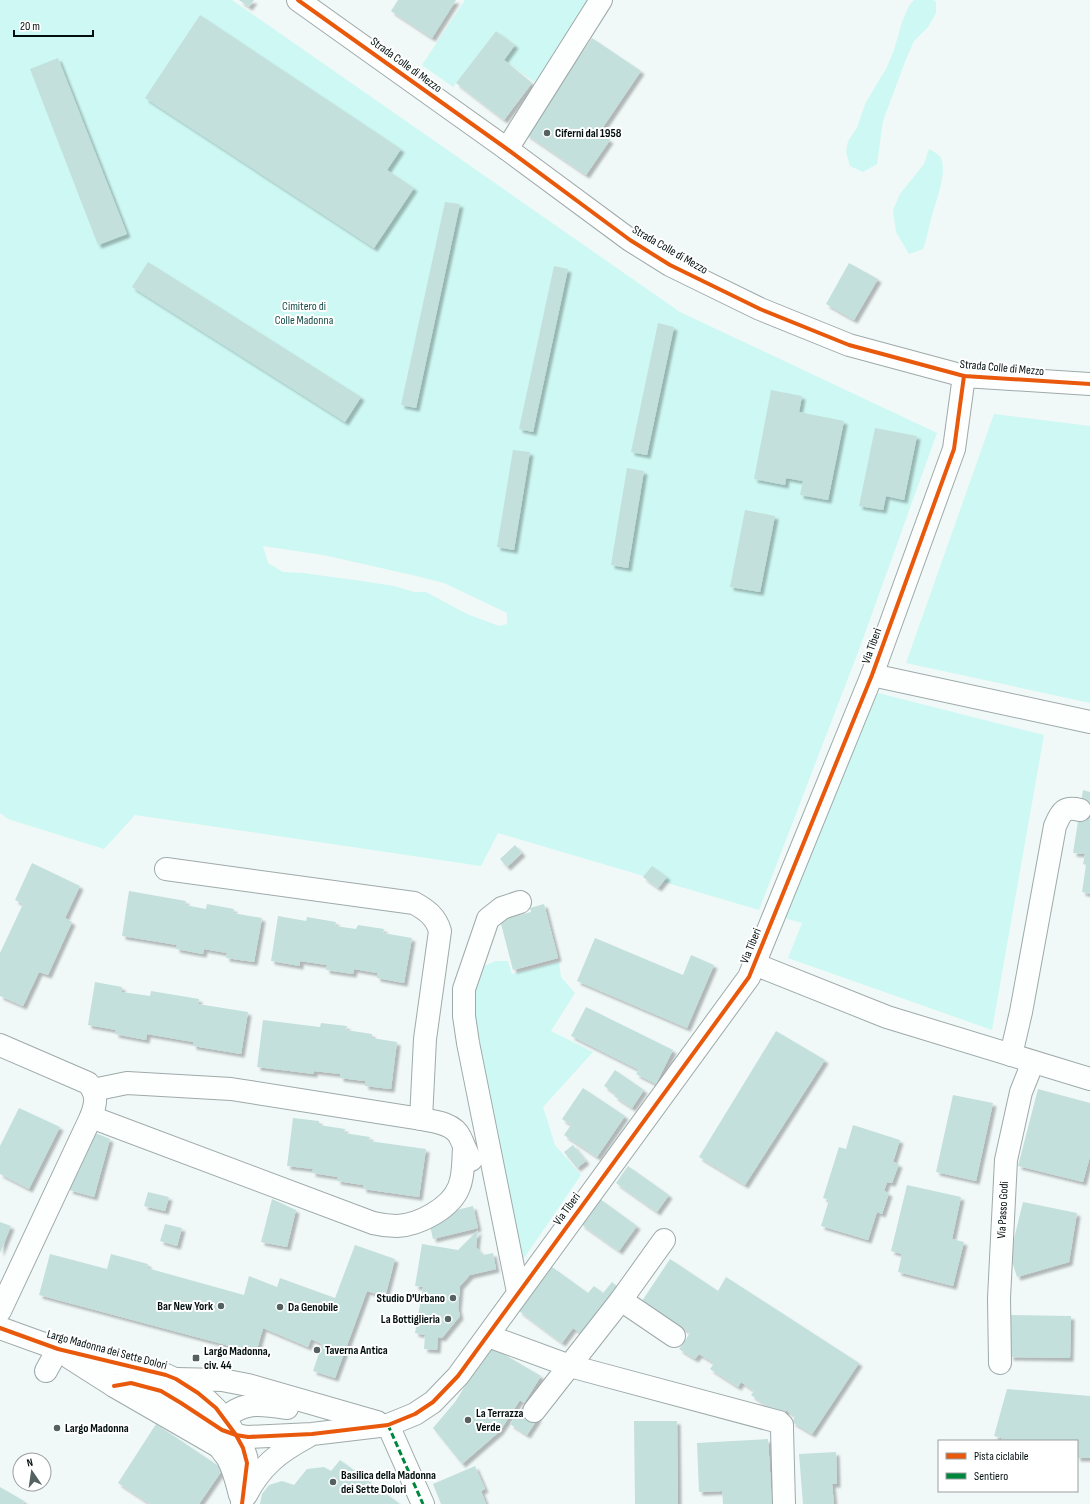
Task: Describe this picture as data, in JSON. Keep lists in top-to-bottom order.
{
  "streets": {
    "street": [
      "Strada Colle di Mezzo",
      "Via Tiberi",
      "Via Passo Godi",
      "Largo Madonna dei Sette Dolori"
    ]
  },
  "crossings": [
    ["Strada Colle di Mezzo", "Via Tiberi"],
    ["Via Tiberi", "Largo Madonna dei Sette Dolori"]
  ],
  "parks": ["Cimitero di Colle Madonna"],
  "places": {
    "other": [
      "Ciferni dal 1958",
      "Studio D'Urbano",
      "Bar New York",
      "Da Genobile",
      "La Bottiglieria",
      "Taverna Antica",
      "La Terrazza Verde",
      "Largo Madonna",
      "Basilica della Madonna dei Sette Dolori"
    ],
    "transit": ["Largo Madonna, civ. 44"]
  },
  "legend": ["Pista ciclabile", "Sentiero"],
  "scale_bar": "20 m",
  "north": "top"
}
